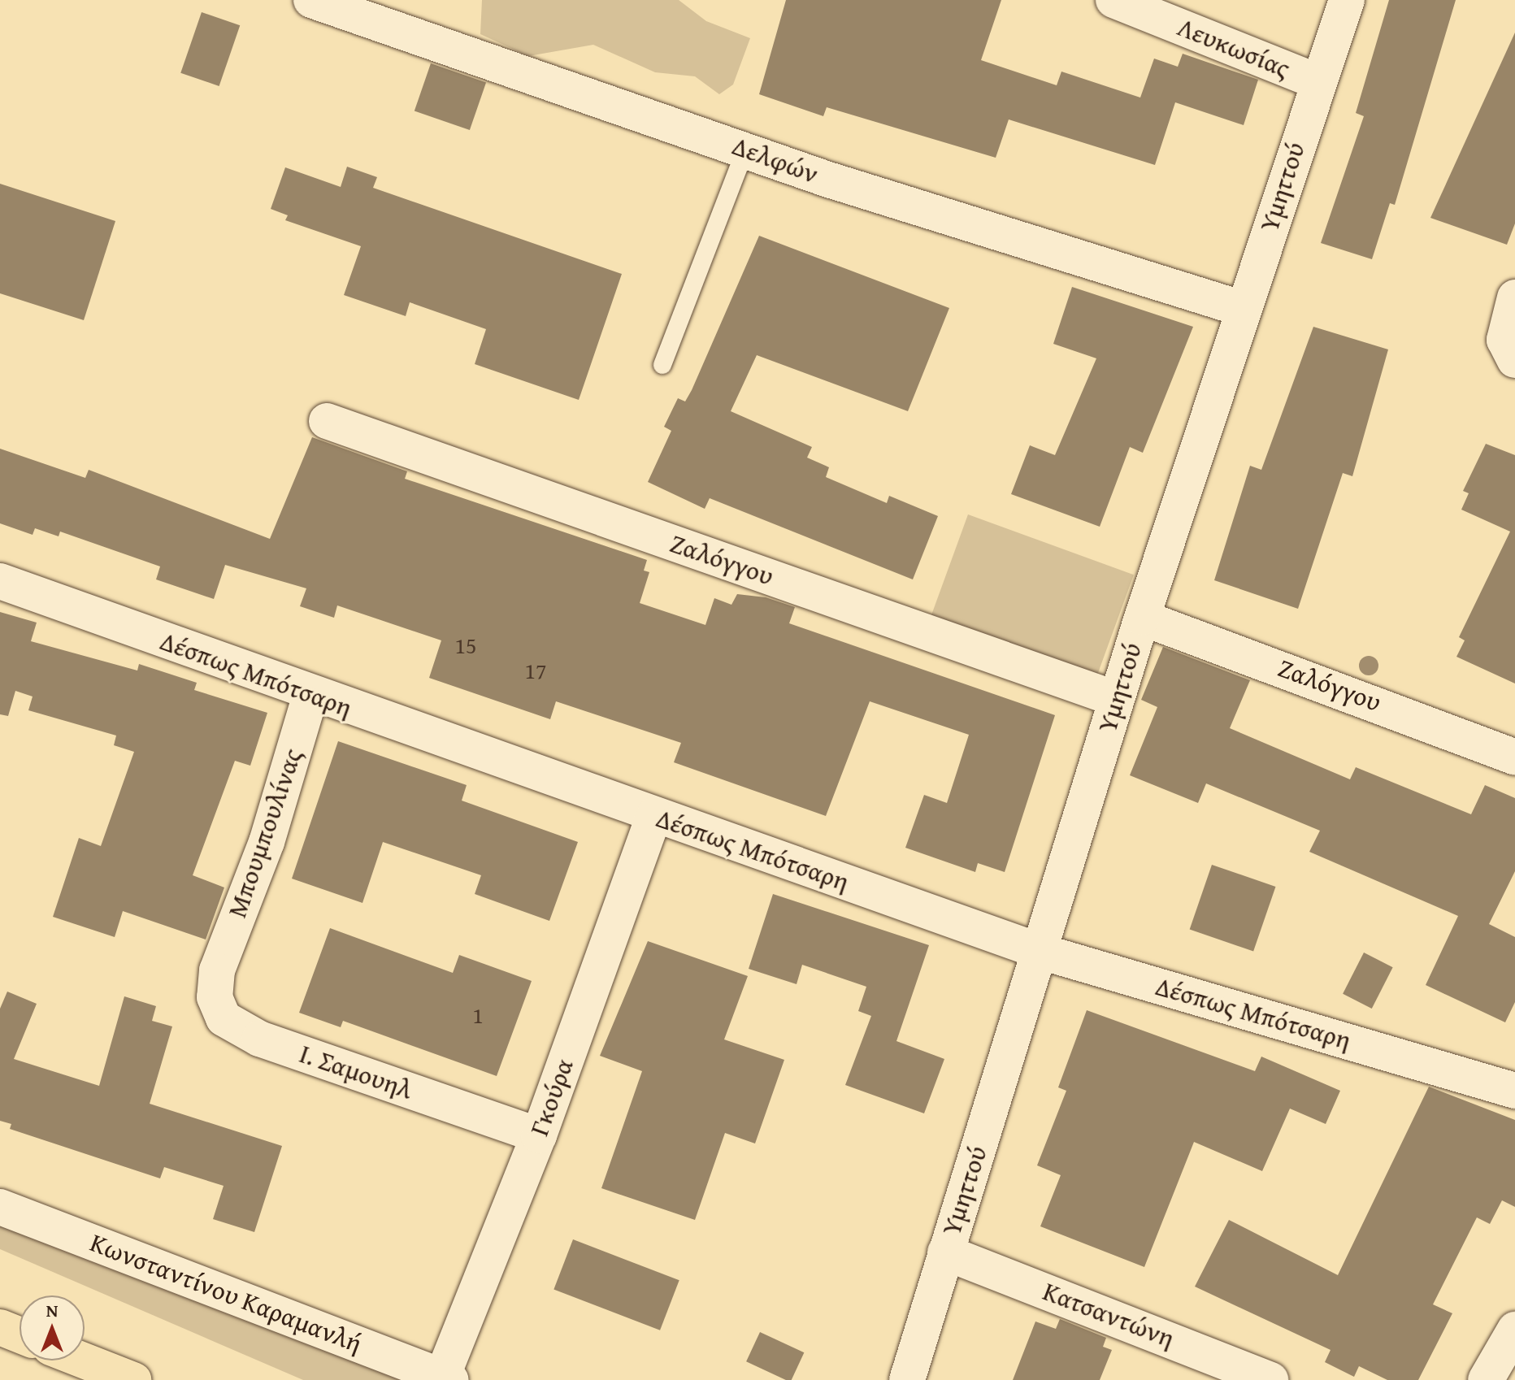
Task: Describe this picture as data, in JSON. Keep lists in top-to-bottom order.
{
  "streets": {
    "street": [
      "Λευκωσίας",
      "Δελφών",
      "Υμηττού",
      "Ζαλόγγου",
      "Δέσπως Μπότσαρη",
      "Μπουμπουλίνας",
      "Ι. Σαμουηλ",
      "Γκούρα",
      "Κωνσταντίνου Καραμανλή",
      "Κατσαντώνη"
    ]
  },
  "crossings": [
    ["Λευκωσίας", "Υμηττού"],
    ["Δελφών", "Υμηττού"],
    ["Υμηττού", "Ζαλόγγου"],
    ["Υμηττού", "Δέσπως Μπότσαρη"],
    ["Υμηττού", "Κατσαντώνη"],
    ["Δέσπως Μπότσαρη", "Μπουμπουλίνας"],
    ["Δέσπως Μπότσαρη", "Γκούρα"],
    ["Μπουμπουλίνας", "Ι. Σαμουηλ"],
    ["Ι. Σαμουηλ", "Γκούρα"],
    ["Γκούρα", "Κωνσταντίνου Καραμανλή"]
  ],
  "house_numbers": ["15", "17", "1"],
  "north": "top"
}
